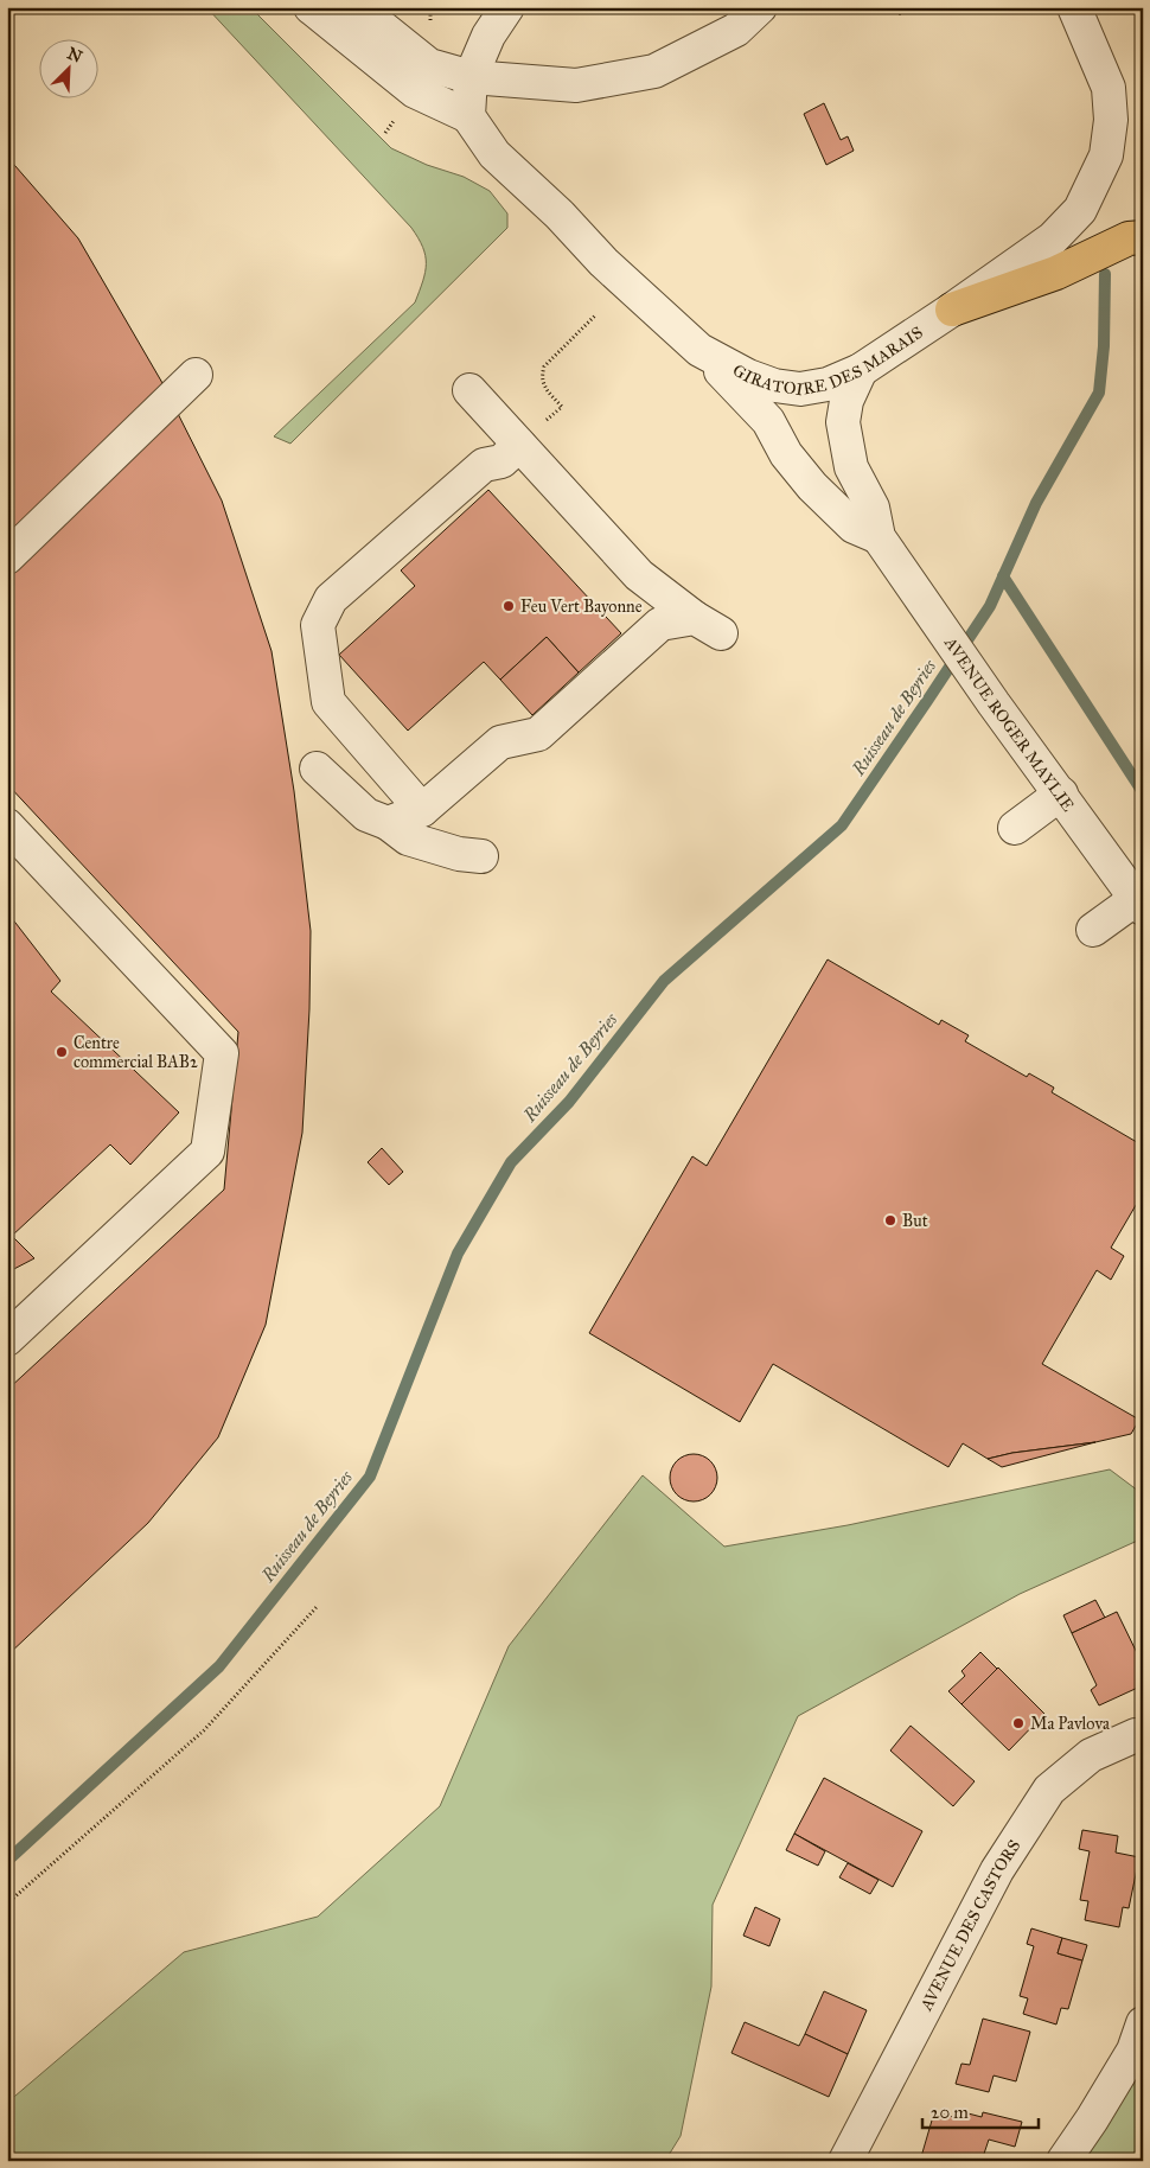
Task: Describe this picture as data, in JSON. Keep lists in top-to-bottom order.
{
  "streets": {
    "street": ["GIRATOIRE DES MARAIS", "AVENUE ROGER MAYLIE", "AVENUE DES CASTORS"]
  },
  "crossings": [
    ["GIRATOIRE DES MARAIS", "AVENUE ROGER MAYLIE"]
  ],
  "water": ["Ruisseau de Beyries"],
  "places": [
    "Feu Vert Bayonne",
    "Centre commercial BAB2",
    "But",
    "Ma Pavlova"
  ],
  "scale_bar": "20 m",
  "north": "top right"
}
